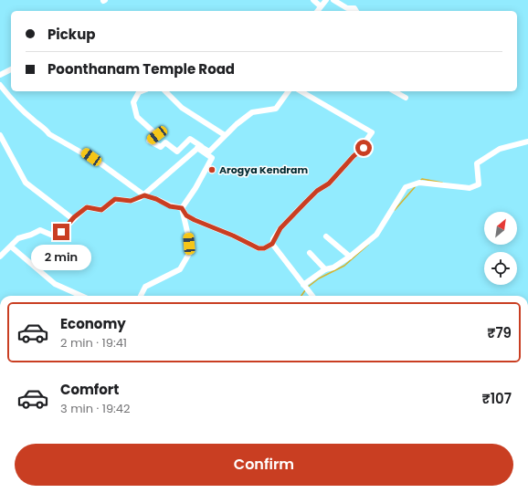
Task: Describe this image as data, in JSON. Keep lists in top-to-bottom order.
{
  "places": ["Arogya Kendram"],
  "north": "top right",
  "page": {
    "banner": ["Pickup", "Poonthanam Temple Road"],
    "bubble": "2 min",
    "list": [
      {
        "name": "Economy",
        "note": "2 min · 19:41",
        "value": "₹79"
      },
      {
        "name": "Comfort",
        "note": "3 min · 19:42",
        "value": "₹107"
      }
    ],
    "buttons": "Confirm"
  }
}
